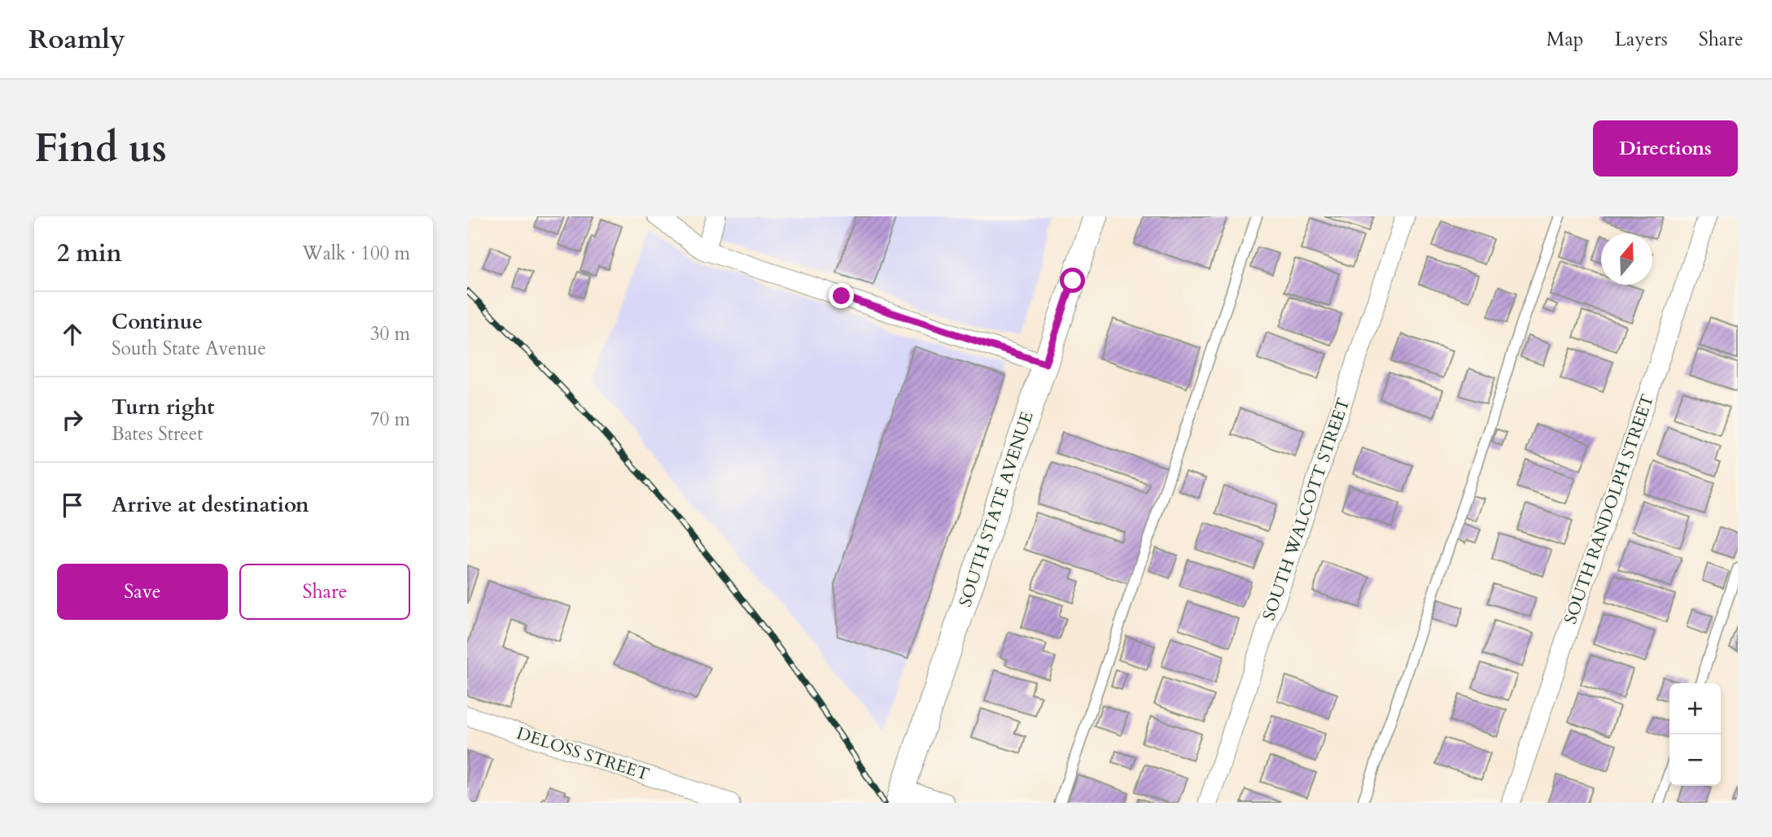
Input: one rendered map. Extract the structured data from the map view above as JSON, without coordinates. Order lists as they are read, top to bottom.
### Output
{
  "streets": {
    "street": [
      "SOUTH STATE AVENUE",
      "SOUTH WALCOTT STREET",
      "SOUTH RANDOLPH STREET",
      "DELOSS STREET"
    ]
  },
  "north": "top",
  "page": {
    "header": "Roamly",
    "nav": ["Map", "Layers", "Share"],
    "buttons": [
      "Directions",
      ["Save", "Share"]
    ],
    "title": "Find us",
    "heading": ["2 min", "Walk · 100 m"],
    "list": [
      ["Continue", "South State Avenue", "30 m"],
      ["Turn right", "Bates Street", "70 m"],
      "Arrive at destination"
    ],
    "map_buttons": ["+", "−"]
  }
}
